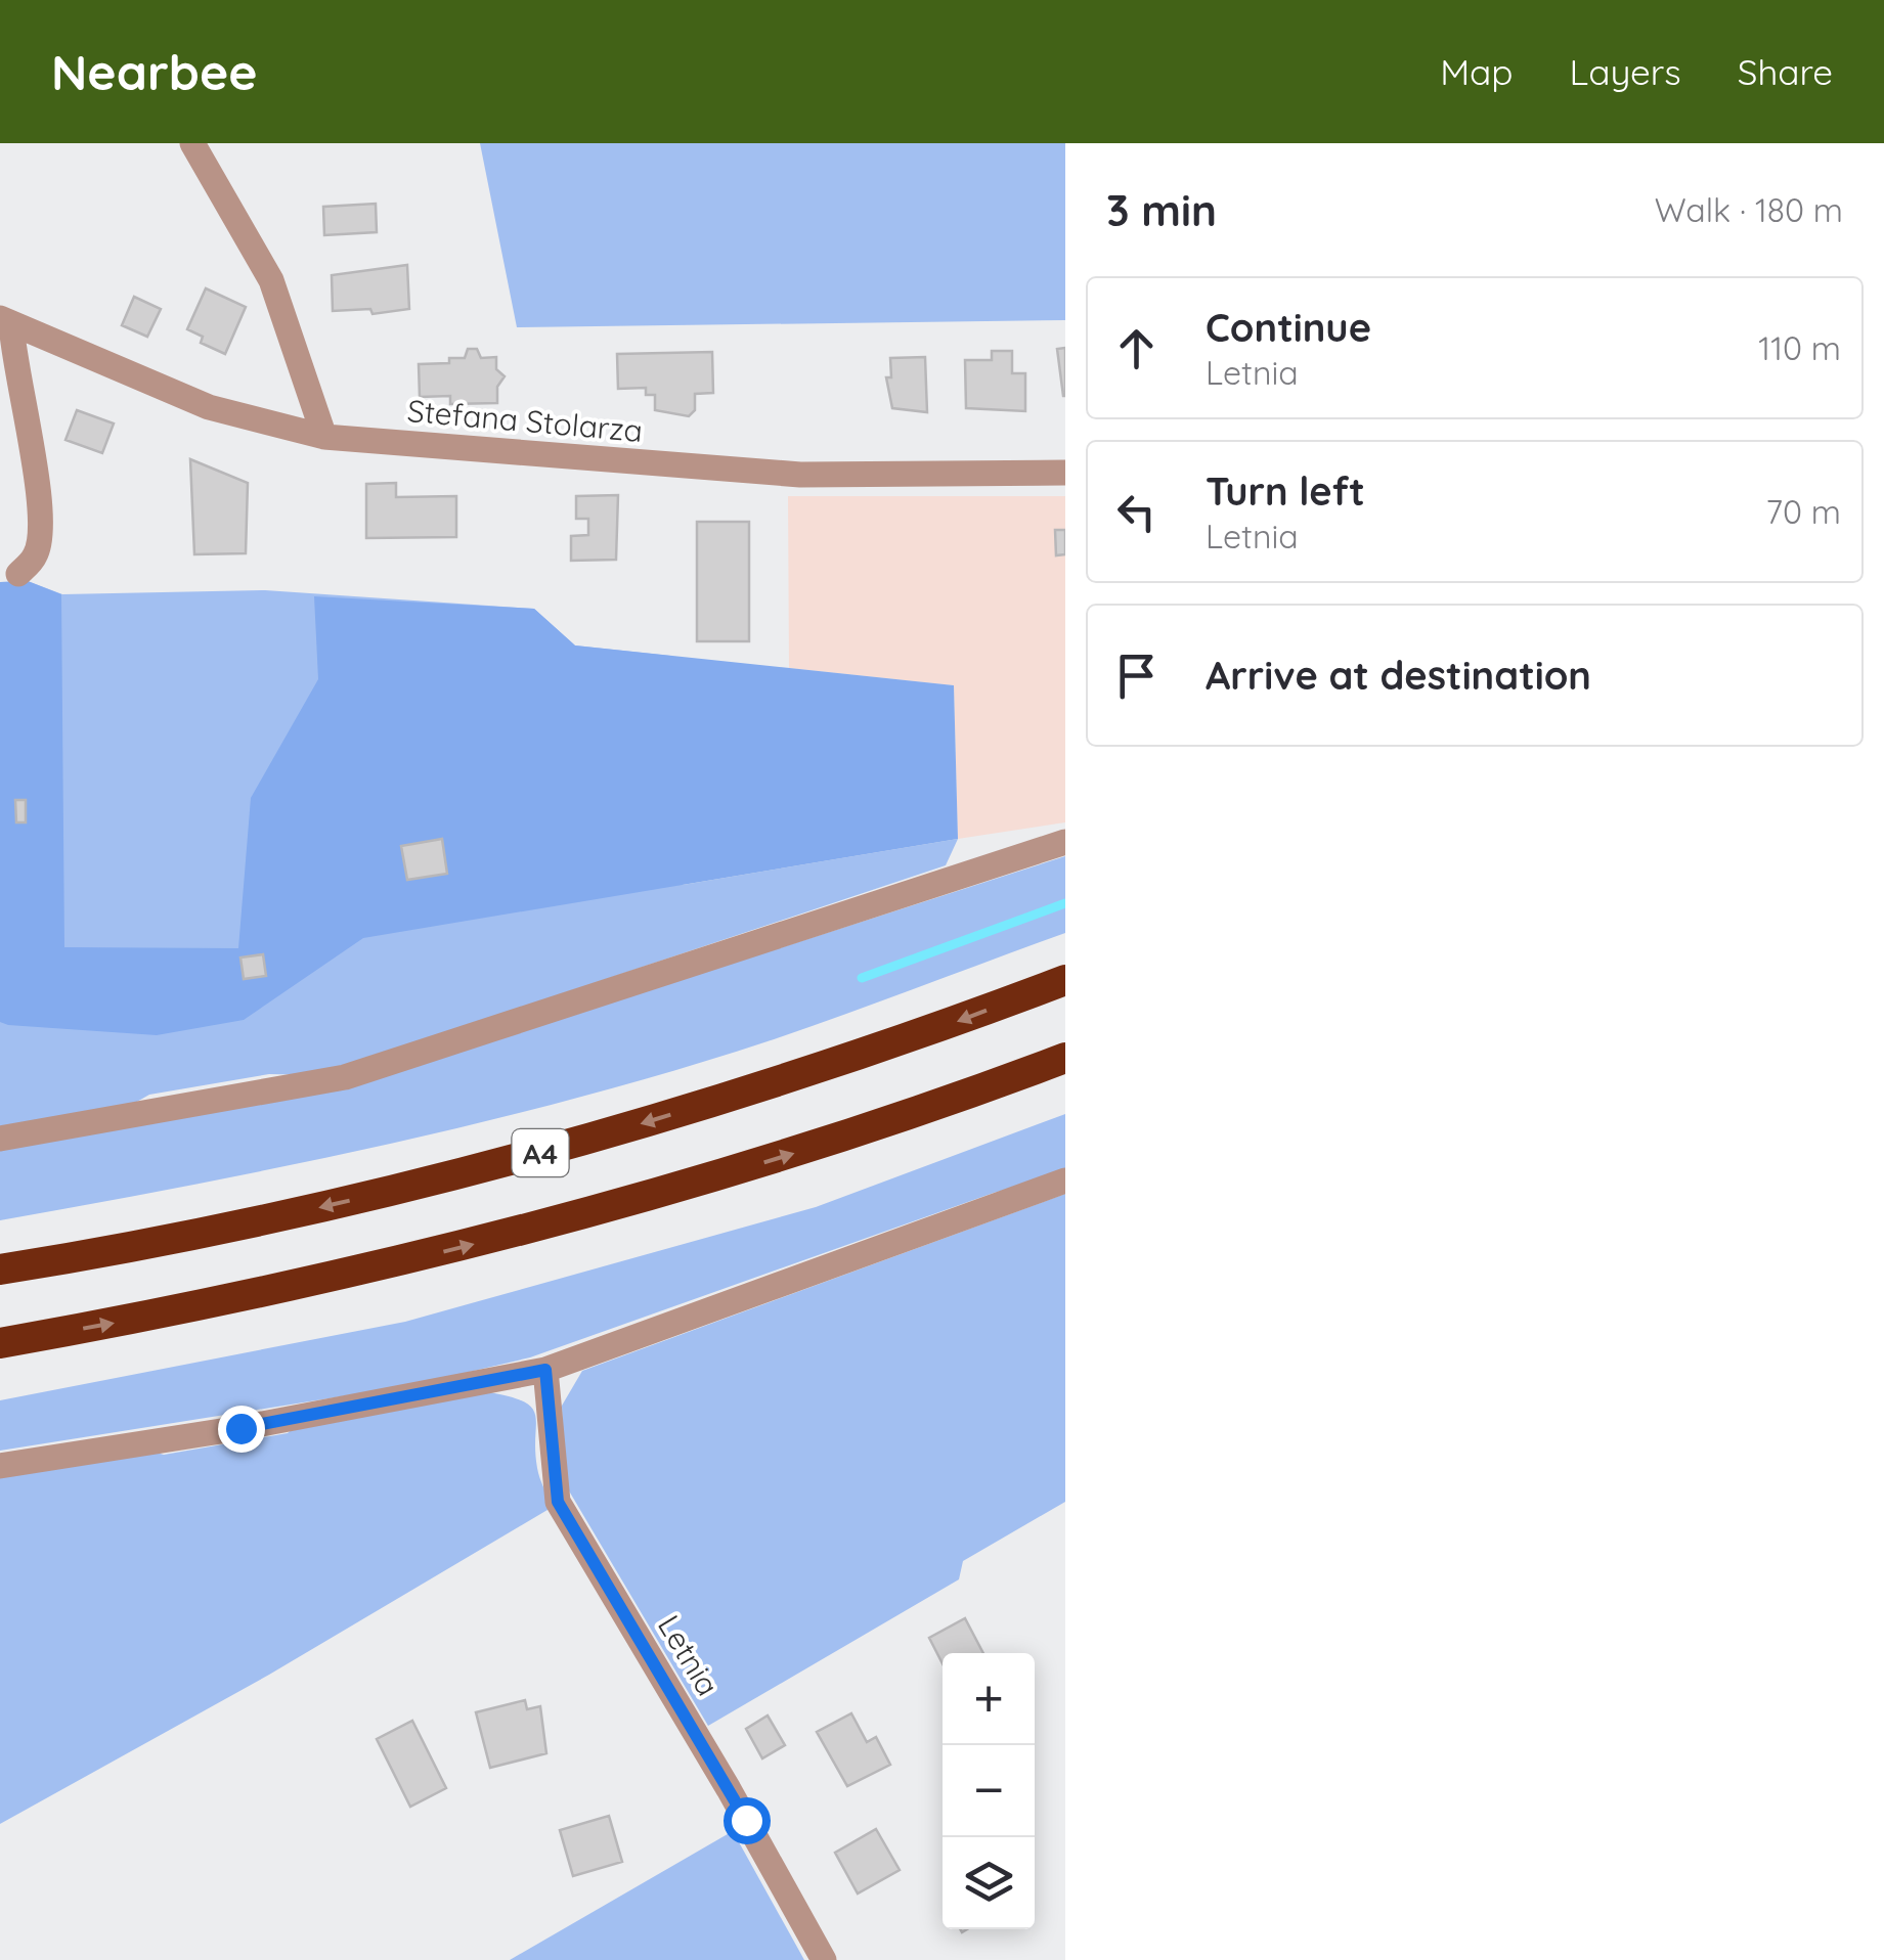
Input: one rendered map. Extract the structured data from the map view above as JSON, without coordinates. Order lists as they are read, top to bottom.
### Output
{
  "streets": {
    "highway": ["A4"],
    "street": ["Stefana Stolarza", "Letnia"]
  },
  "page": {
    "header": "Nearbee",
    "nav": ["Map", "Layers", "Share"],
    "heading": ["3 min", "Walk · 180 m"],
    "list": [
      ["Continue", "Letnia", "110 m"],
      ["Turn left", "Letnia", "70 m"],
      "Arrive at destination"
    ],
    "map_buttons": ["+", "−"]
  }
}
